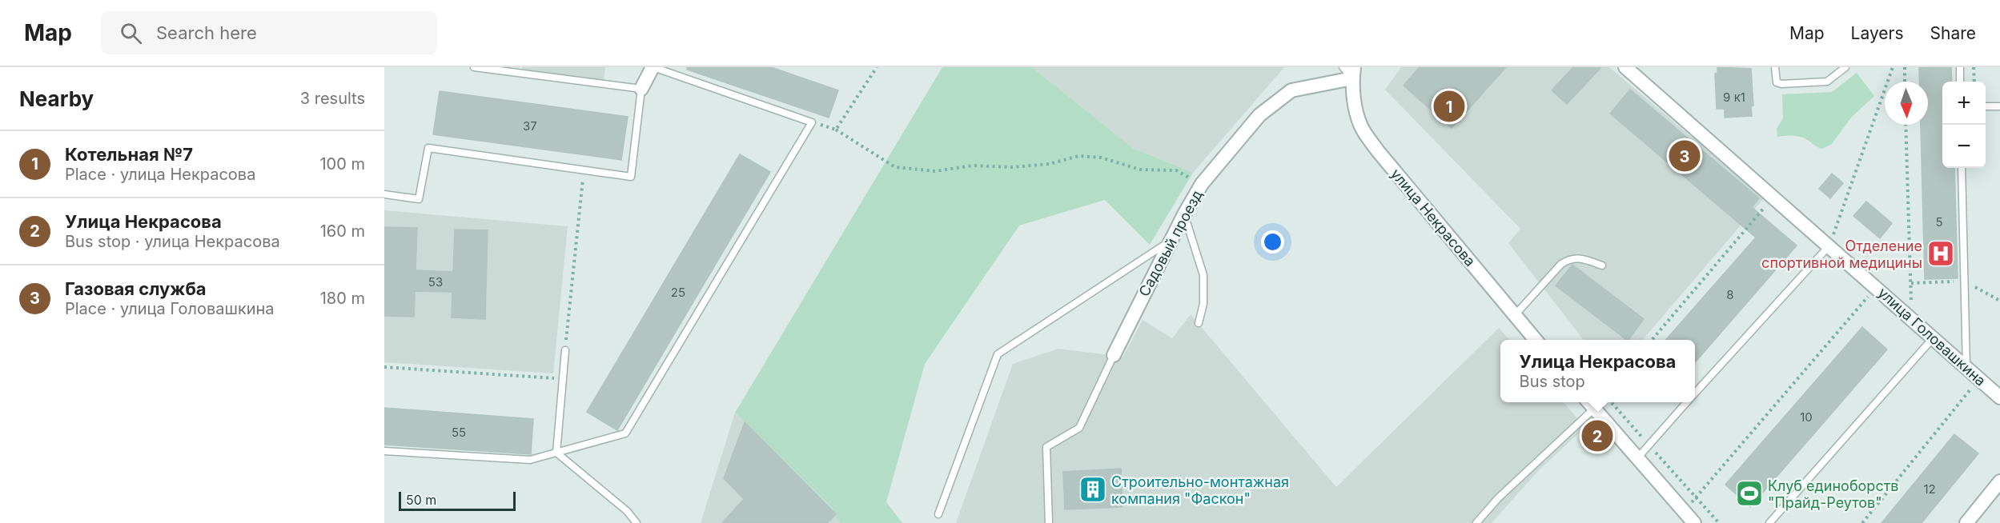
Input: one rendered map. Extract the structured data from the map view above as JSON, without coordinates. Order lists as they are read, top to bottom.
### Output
{
  "streets": {
    "street": ["улица Некрасова", "Садовый проезд", "улица Головашкина"]
  },
  "crossings": [
    ["улица Некрасова", "Садовый проезд"]
  ],
  "places": {
    "hospital": ["Отделение спортивной медицины"],
    "building": ["Строительно-монтажная компания \"Фаскон\""],
    "sports": ["Клуб единоборств \"Прайд-Реутов\""]
  },
  "house_numbers": [
    "9 к1",
    "37",
    "5",
    "53",
    "25",
    "8",
    "10",
    "55",
    "12"
  ],
  "scale_bar": "50 m",
  "north": "bottom",
  "page": {
    "header": "Map",
    "search": "Search here",
    "nav": ["Map", "Layers", "Share"],
    "heading": ["Nearby", "3 results"],
    "map_buttons": ["+", "−"],
    "pins": ["1", "3", "2"],
    "list": [
      {
        "mark": "1",
        "name": "Котельная №7",
        "note": "Place · улица Некрасова",
        "value": "100 m"
      },
      {
        "mark": "2",
        "name": "Улица Некрасова",
        "note": "Bus stop · улица Некрасова",
        "value": "160 m"
      },
      {
        "mark": "3",
        "name": "Газовая служба",
        "note": "Place · улица Головашкина",
        "value": "180 m"
      }
    ],
    "popup": ["Улица Некрасова", "Bus stop"],
    "scale": "50 m"
  }
}
